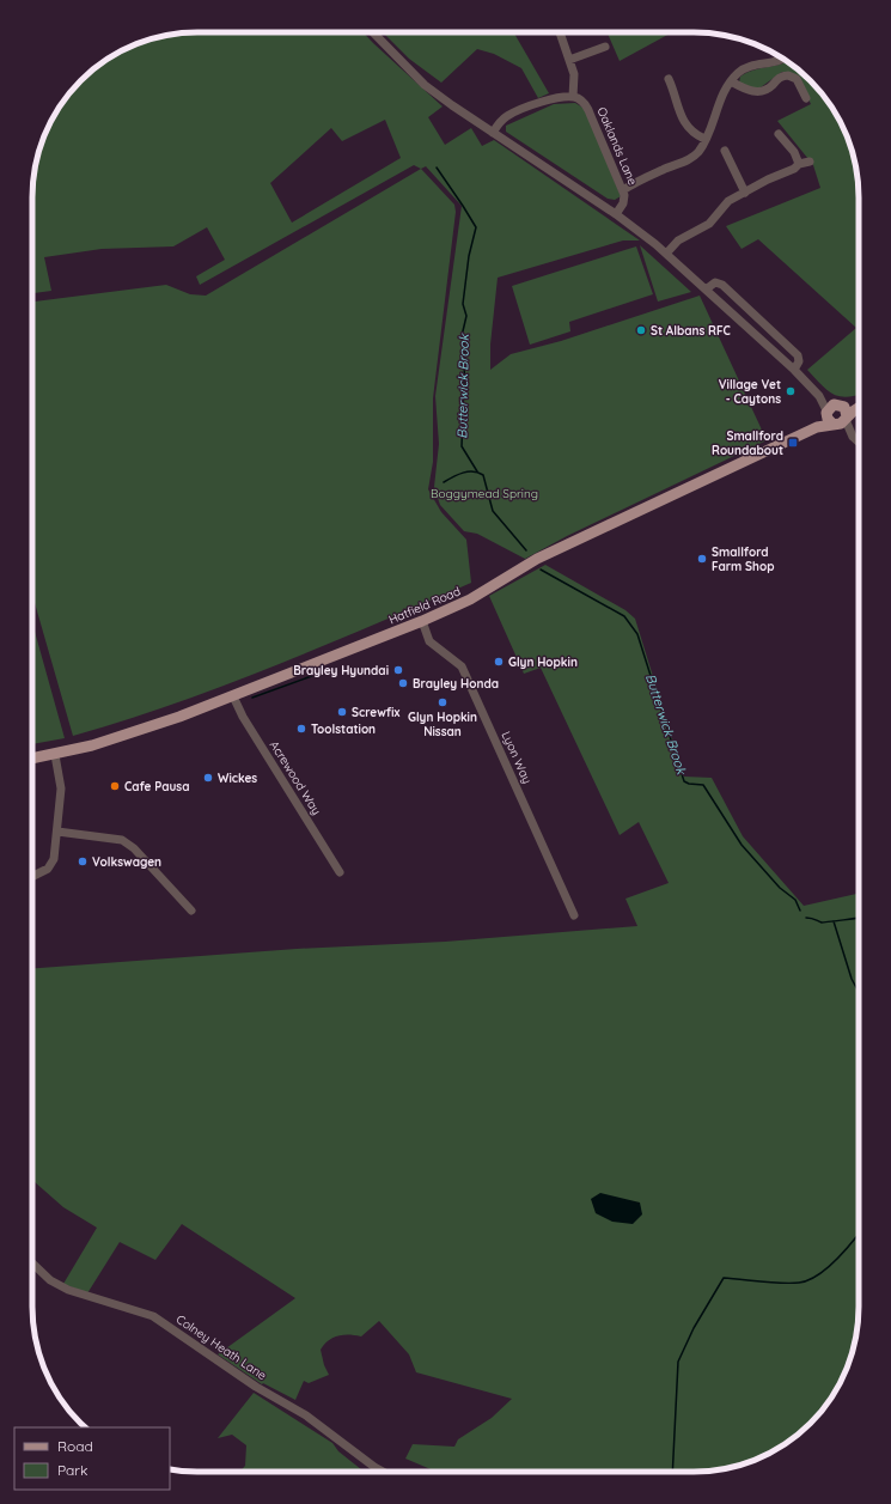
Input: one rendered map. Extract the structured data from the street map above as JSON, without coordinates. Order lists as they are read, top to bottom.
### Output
{
  "streets": {
    "main road": ["Hatfield Road"],
    "street": [
      "Oaklands Lane",
      "Lyon Way",
      "Acrewood Way",
      "Colney Heath Lane"
    ]
  },
  "crossings": [
    ["Hatfield Road", "Lyon Way"],
    ["Hatfield Road", "Acrewood Way"]
  ],
  "water": ["Butterwick Brook"],
  "parks": ["Boggymead Spring"],
  "places": {
    "other": [
      "St Albans RFC",
      "Village Vet - Caytons",
      "Smallford Farm Shop",
      "Glyn Hopkin",
      "Brayley Hyundai",
      "Brayley Honda",
      "Glyn Hopkin Nissan",
      "Screwfix",
      "Toolstation",
      "Wickes",
      "Cafe Pausa",
      "Volkswagen"
    ],
    "transit": ["Smallford Roundabout"]
  },
  "legend": ["Road", "Park"]
}
